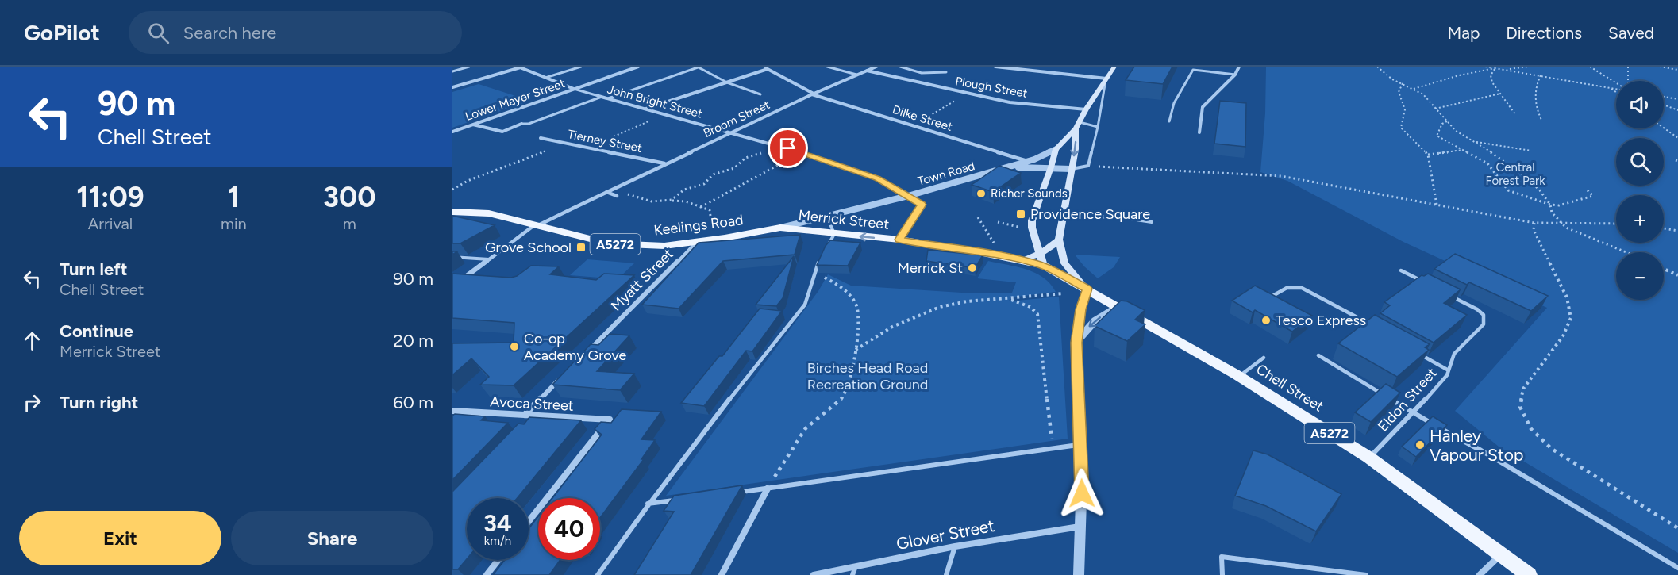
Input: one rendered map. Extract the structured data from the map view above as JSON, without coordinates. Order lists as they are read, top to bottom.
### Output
{
  "streets": {
    "main road": [
      "Town Road",
      "Merrick Street",
      "Keelings Road",
      "A5272",
      "Chell Street"
    ],
    "street": [
      "Plough Street",
      "Lower Mayer Street",
      "John Bright Street",
      "Dilke Street",
      "Broom Street",
      "Tierney Street",
      "Myatt Street",
      "Avoca Street",
      "Glover Street"
    ],
    "lane": ["Eldon Street"]
  },
  "crossings": [
    ["Plough Street", "Broom Street"],
    ["Plough Street", "Town Road"],
    ["Lower Mayer Street", "John Bright Street"],
    ["John Bright Street", "Broom Street"],
    ["John Bright Street", "Town Road"],
    ["Dilke Street", "Broom Street"],
    ["Dilke Street", "Town Road"],
    ["Broom Street", "Tierney Street"],
    ["Broom Street", "Keelings Road"],
    ["Town Road", "Merrick Street"],
    ["Town Road", "Keelings Road"],
    ["Merrick Street", "Keelings Road"],
    ["Merrick Street", "Chell Street"],
    ["Keelings Road", "Myatt Street"],
    ["Chell Street", "Eldon Street"]
  ],
  "parks": ["Central Forest Park", "Birches Head Road Recreation Ground"],
  "places": {
    "other": [
      "Richer Sounds",
      "Merrick St",
      "Tesco Express",
      "Co-op Academy Grove",
      "Hanley Vapour Stop"
    ],
    "transit": ["Providence Square", "Grove School"]
  },
  "page": {
    "header": "GoPilot",
    "search": "Search here",
    "nav": ["Map", "Directions", "Saved"],
    "turn": ["90 m", "Chell Street"],
    "map_buttons": ["+", "−"],
    "eta": [
      "11:09",
      "Arrival",
      "1",
      "min",
      "300",
      "m"
    ],
    "list": [
      {
        "name": "Turn left",
        "note": "Chell Street",
        "value": "90 m"
      },
      {
        "name": "Continue",
        "note": "Merrick Street",
        "value": "20 m"
      },
      {
        "name": "Turn right",
        "value": "60 m"
      }
    ],
    "speed": "34 km/h",
    "limit": "40",
    "buttons": ["Exit", "Share"]
  }
}
